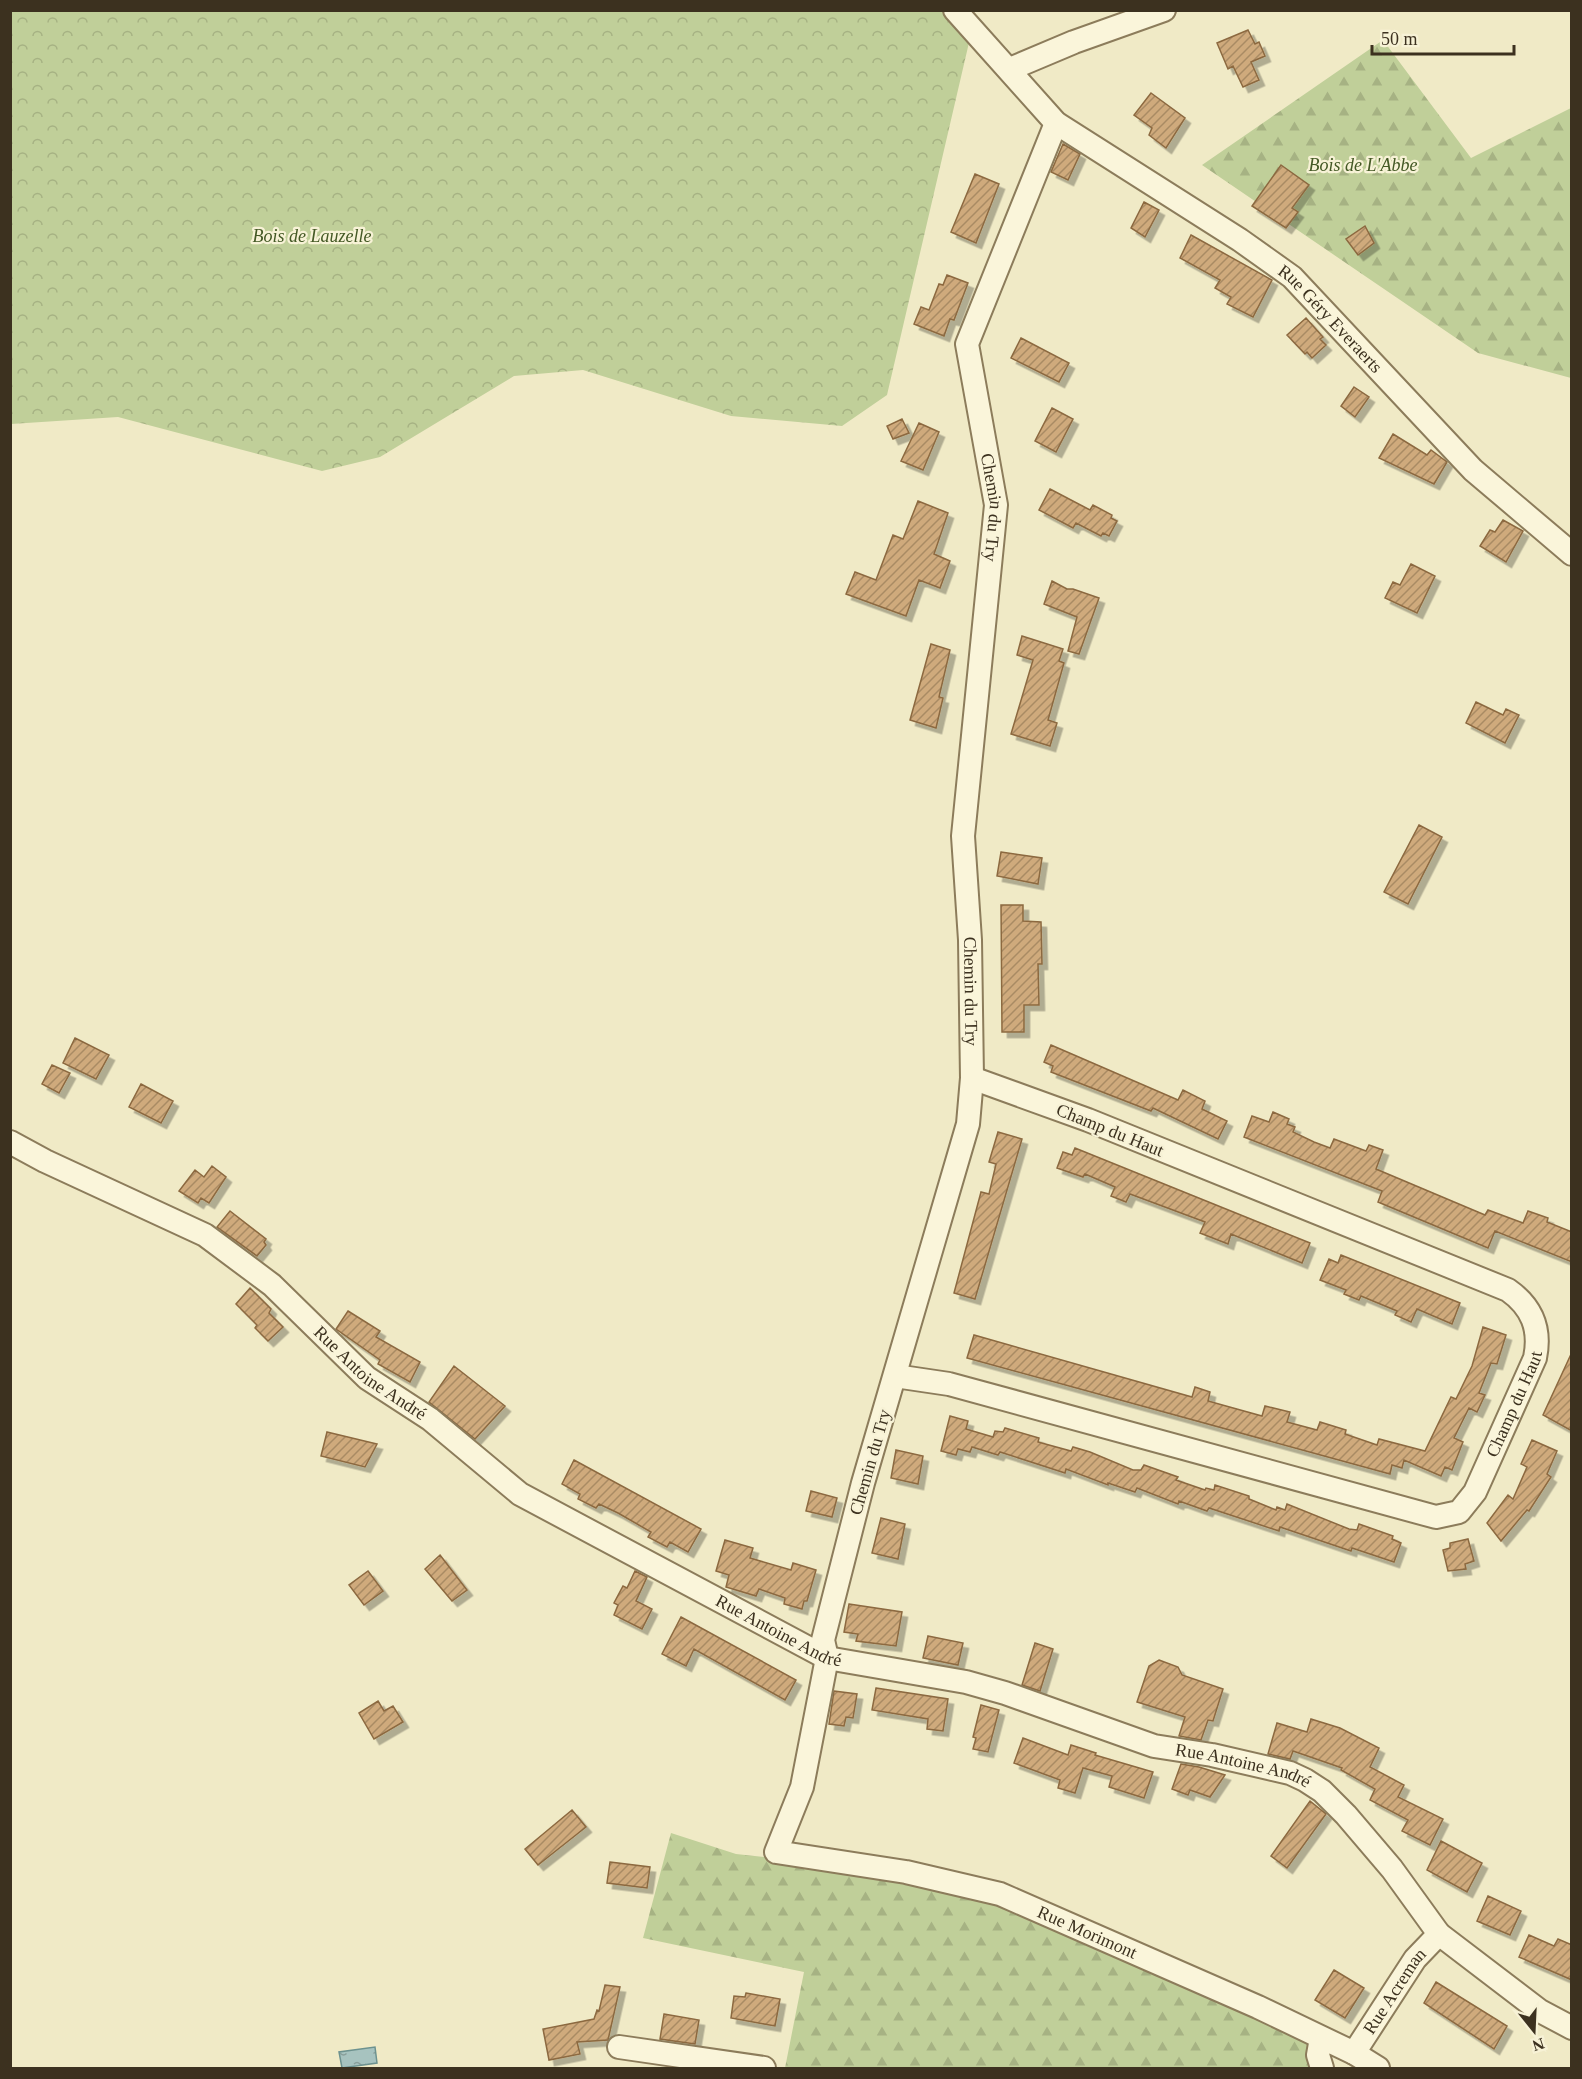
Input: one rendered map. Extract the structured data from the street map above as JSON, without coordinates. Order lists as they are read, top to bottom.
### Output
{
  "streets": {
    "street": [
      "Rue Géry Everaerts",
      "Chemin du Try",
      "Champ du Haut",
      "Rue Antoine André",
      "Rue Morimont",
      "Rue Acreman"
    ]
  },
  "crossings": [
    ["Rue Géry Everaerts", "Chemin du Try"],
    ["Chemin du Try", "Champ du Haut"],
    ["Chemin du Try", "Rue Antoine André"],
    ["Chemin du Try", "Rue Morimont"],
    ["Rue Antoine André", "Rue Acreman"],
    ["Rue Morimont", "Rue Acreman"]
  ],
  "parks": ["Bois de L'Abbe", "Bois de Lauzelle"],
  "scale_bar": "50 m",
  "north": "bottom"
}
